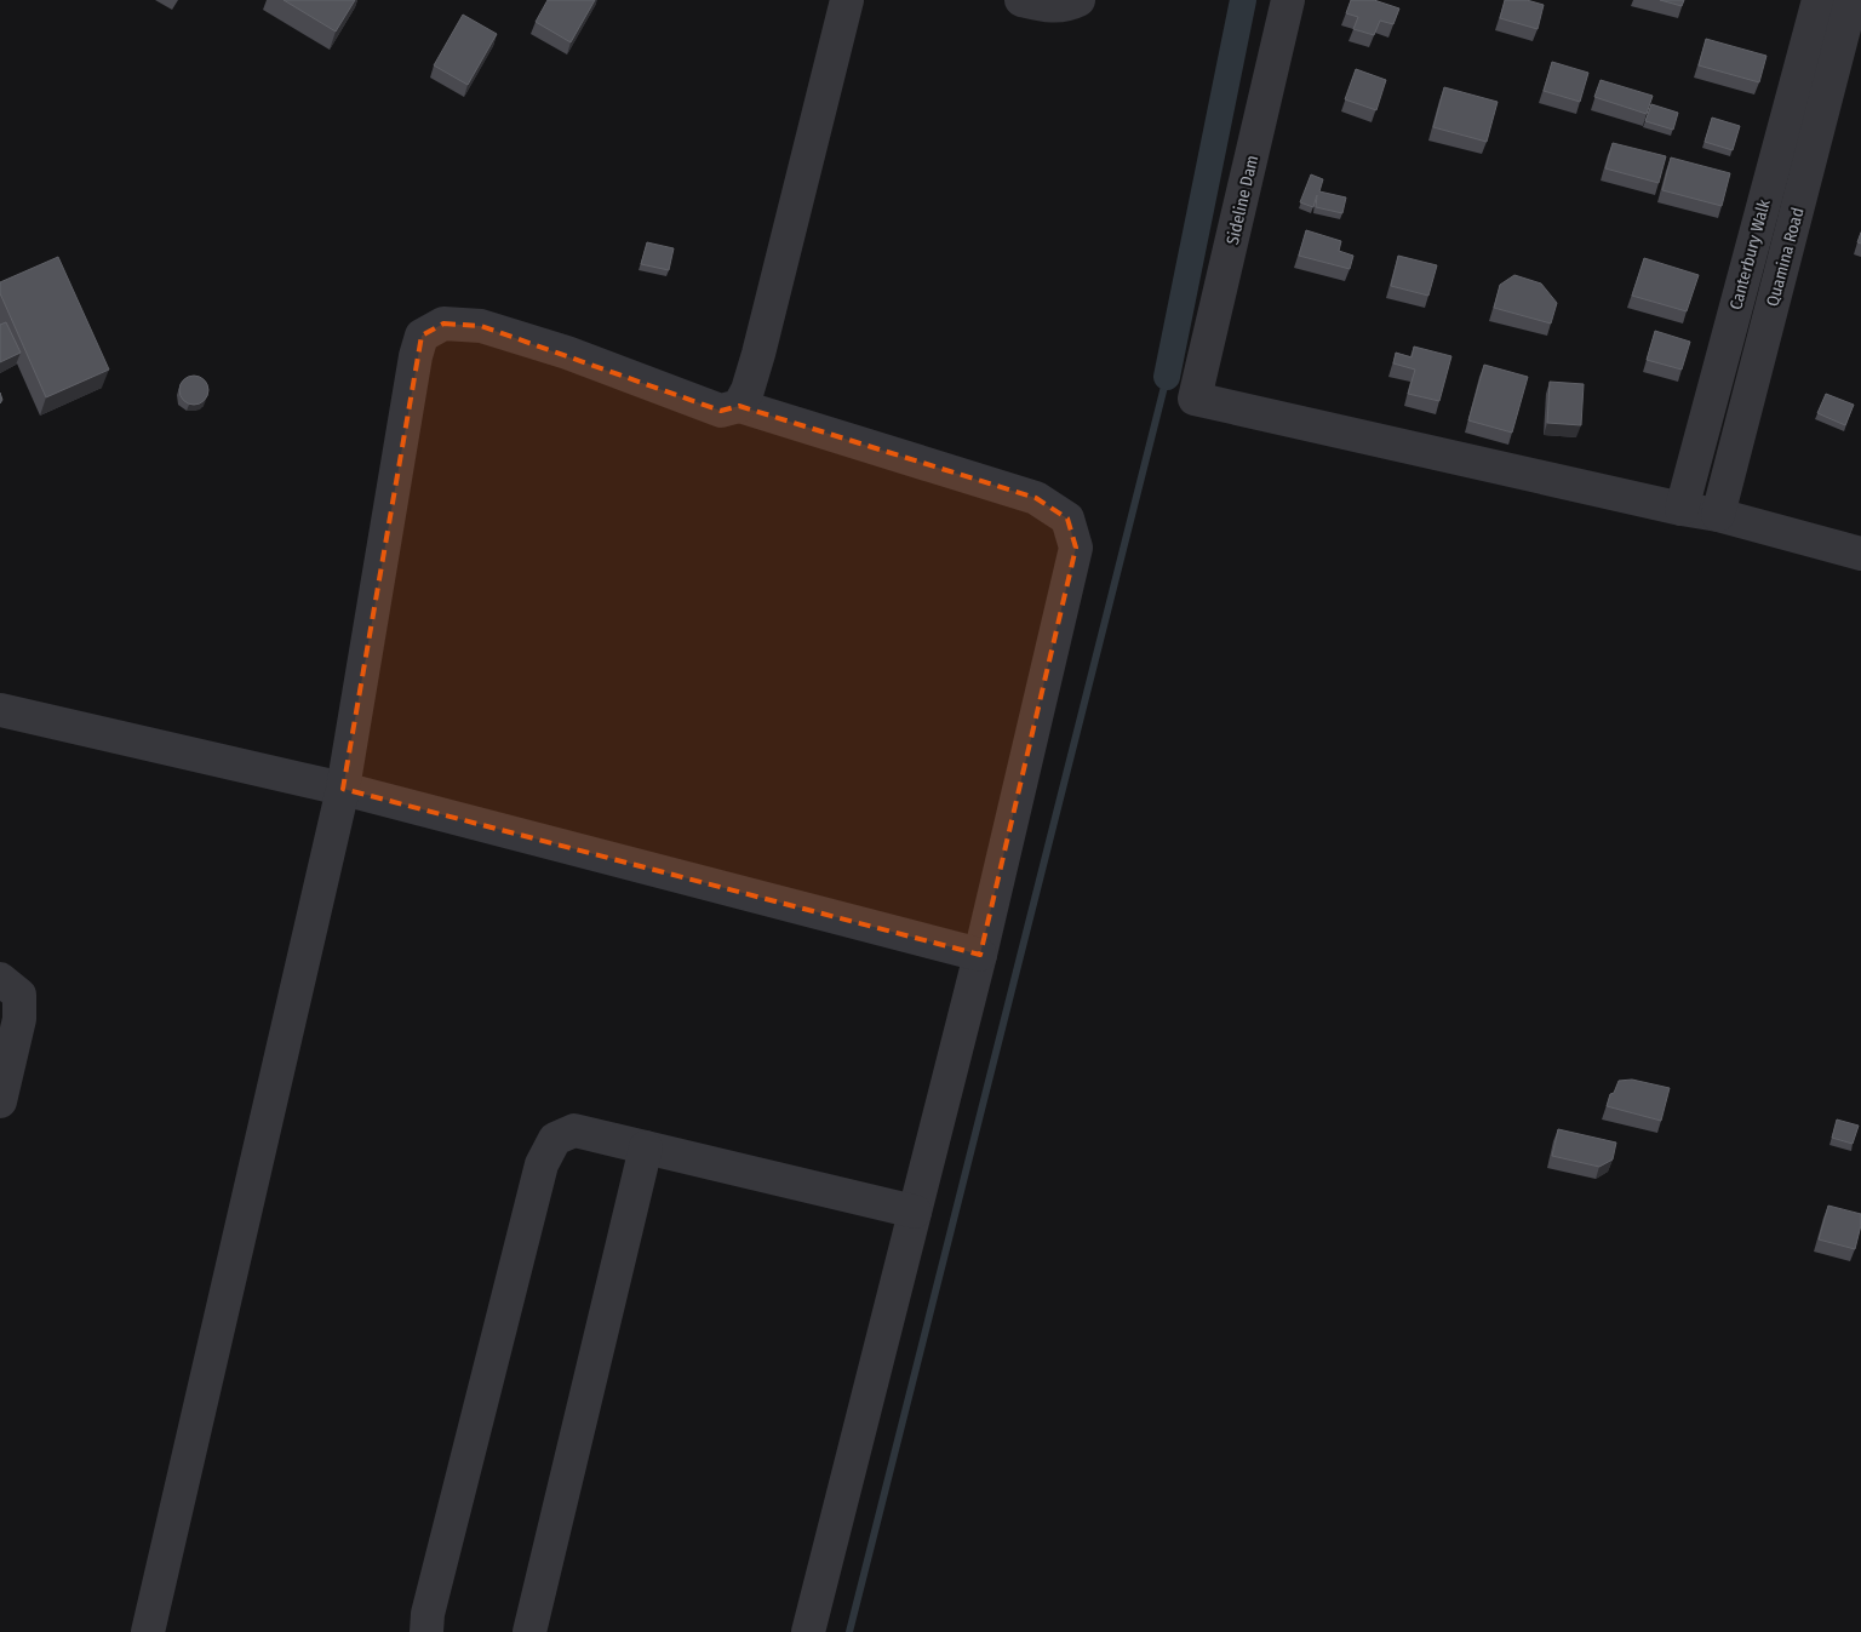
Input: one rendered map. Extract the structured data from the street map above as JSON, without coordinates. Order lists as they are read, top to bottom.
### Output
{
  "streets": {
    "street": ["Sideline Dam", "Canterbury Walk", "Quamina Road"]
  },
  "crossings": [
    ["Sideline Dam", "Canterbury Walk"]
  ]
}
